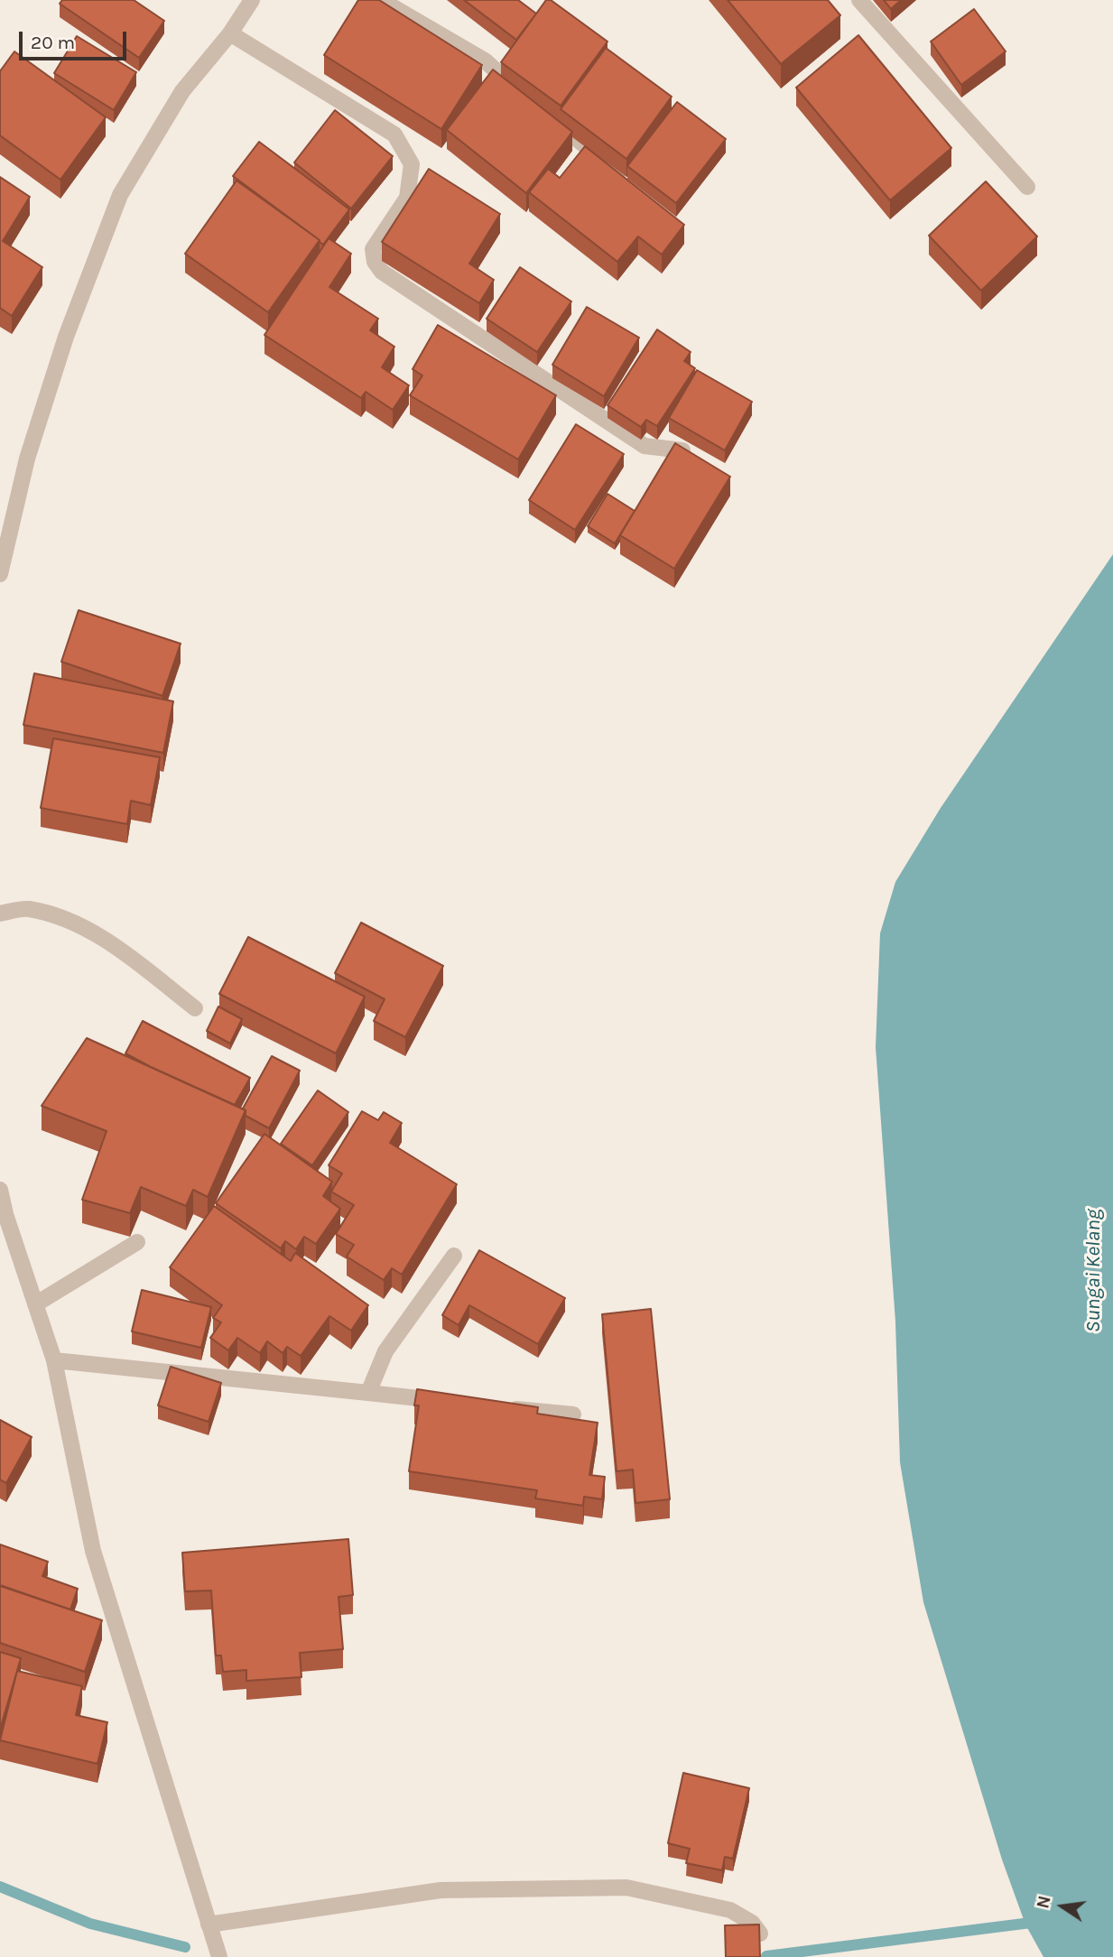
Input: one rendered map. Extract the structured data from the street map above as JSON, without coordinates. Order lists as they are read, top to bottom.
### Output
{
  "water": ["Sungai Kelang"],
  "scale_bar": "20 m",
  "north": "left"
}
